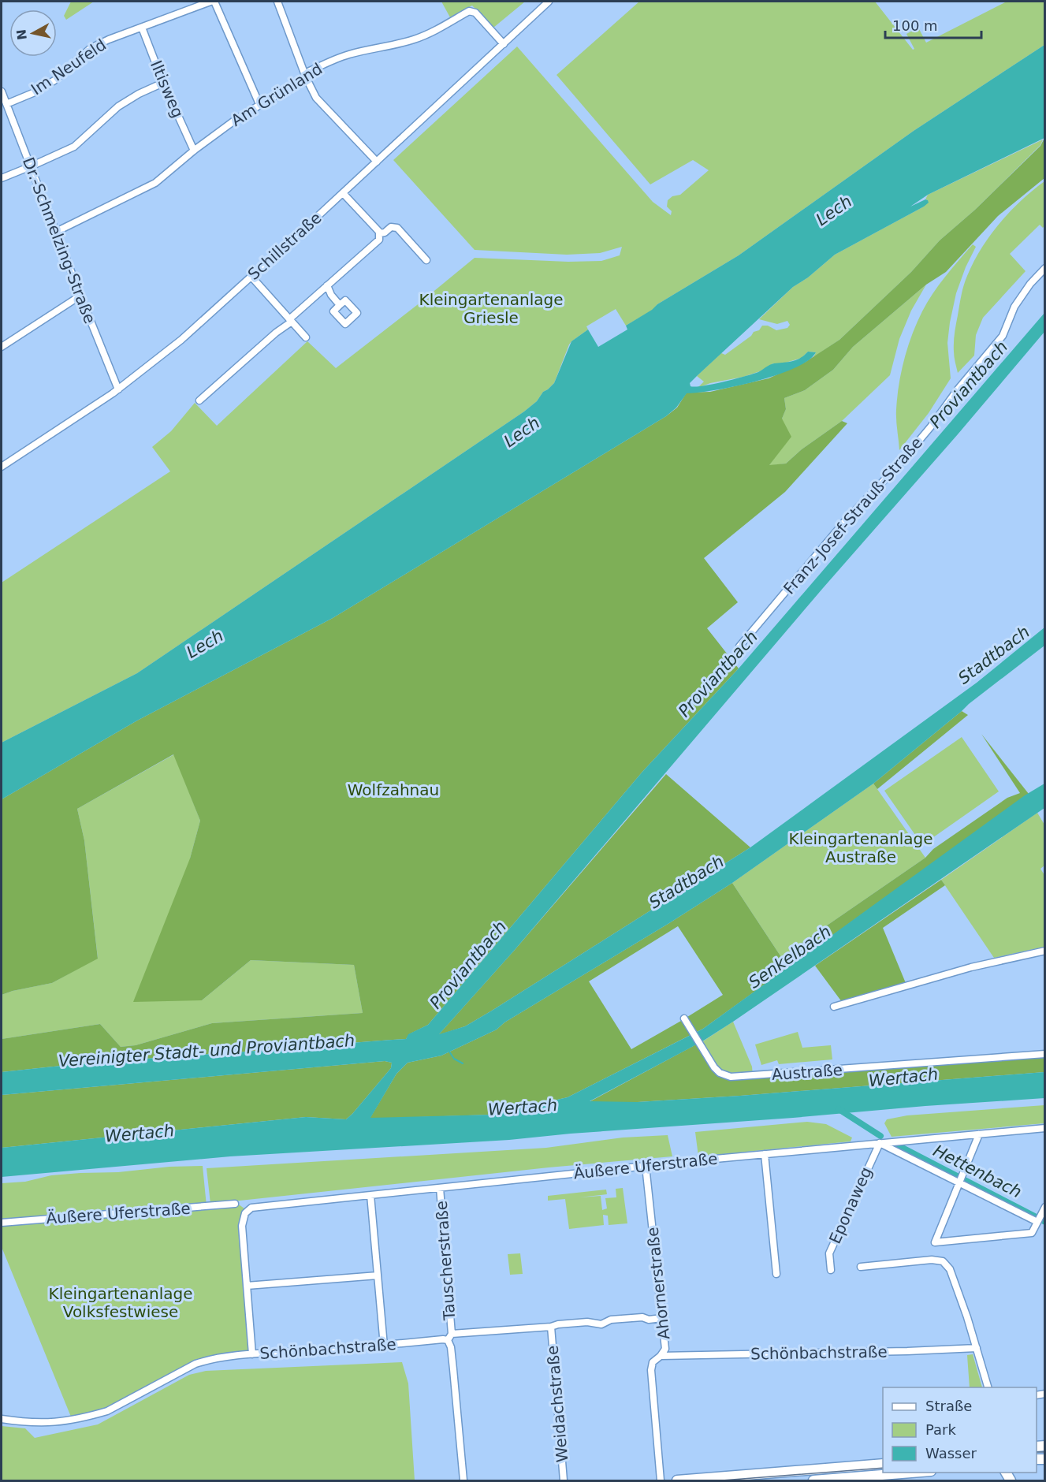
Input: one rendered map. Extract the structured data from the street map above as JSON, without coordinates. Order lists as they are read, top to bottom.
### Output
{
  "streets": {
    "street": [
      "Im Neufeld",
      "Iltisweg",
      "Am Grünland",
      "Dr.-Schmelzing-Straße",
      "Schillstraße",
      "Franz-Josef-Strauß-Straße",
      "Austraße",
      "Äußere Uferstraße",
      "Eponaweg",
      "Tauscherstraße",
      "Ahornerstraße",
      "Schönbachstraße",
      "Weidachstraße"
    ]
  },
  "crossings": [
    ["Im Neufeld", "Iltisweg"],
    ["Im Neufeld", "Dr.-Schmelzing-Straße"],
    ["Iltisweg", "Am Grünland"],
    ["Am Grünland", "Dr.-Schmelzing-Straße"],
    ["Am Grünland", "Schillstraße"],
    ["Dr.-Schmelzing-Straße", "Schillstraße"],
    ["Äußere Uferstraße", "Eponaweg"],
    ["Äußere Uferstraße", "Tauscherstraße"],
    ["Äußere Uferstraße", "Ahornerstraße"],
    ["Tauscherstraße", "Schönbachstraße"],
    ["Ahornerstraße", "Schönbachstraße"]
  ],
  "water": [
    "Lech",
    "Proviantbach",
    "Stadtbach",
    "Senkelbach",
    "Vereinigter Stadt- und Proviantbach",
    "Wertach",
    "Hettenbach"
  ],
  "parks": [
    "Kleingartenanlage Griesle",
    "Wolfzahnau",
    "Kleingartenanlage Austraße",
    "Kleingartenanlage Volksfestwiese"
  ],
  "legend": ["Straße", "Park", "Wasser"],
  "scale_bar": "100 m",
  "north": "left"
}
